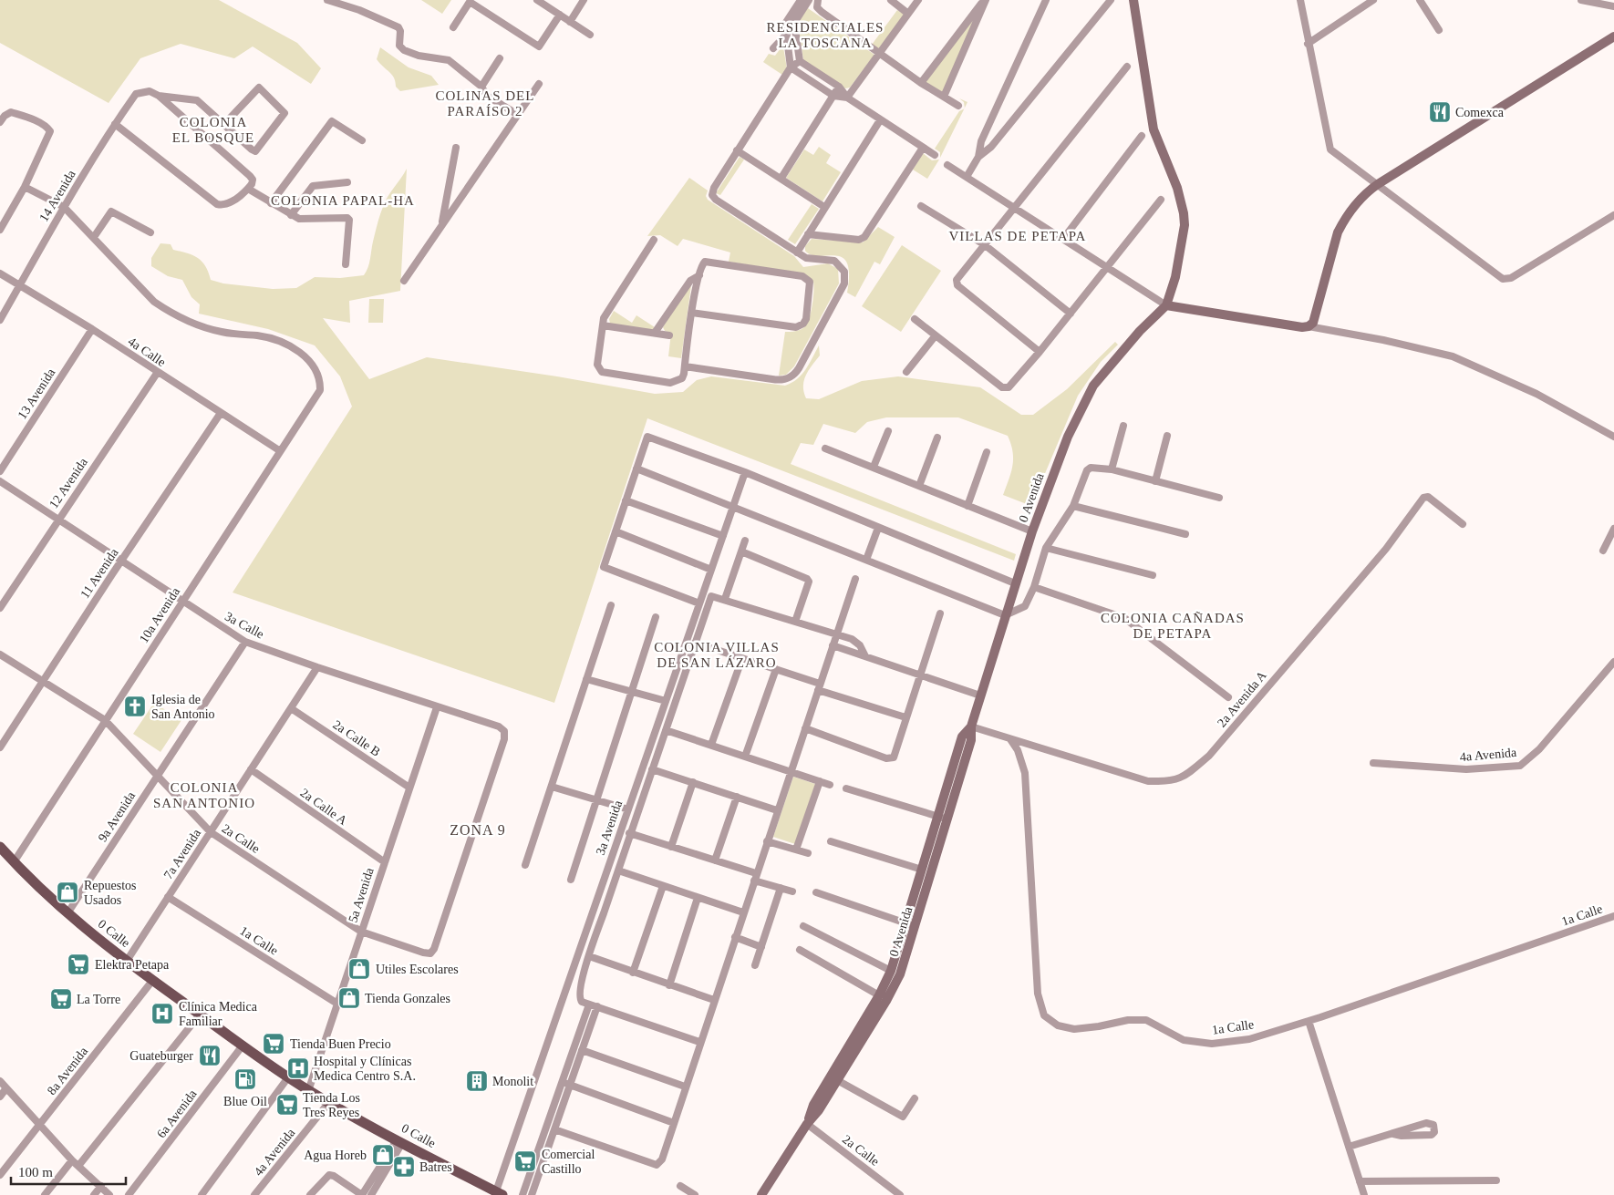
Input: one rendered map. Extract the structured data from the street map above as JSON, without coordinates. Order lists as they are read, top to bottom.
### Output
{
  "streets": {
    "main road": ["0 Avenida", "0 Calle"],
    "street": [
      "14 Avenida",
      "4a Calle",
      "13 Avenida",
      "12 Avenida",
      "11 Avenida",
      "10a Avenida",
      "3a Calle",
      "2a Avenida A",
      "2a Calle B",
      "4a Avenida",
      "2a Calle A",
      "9a Avenida",
      "3a Avenida",
      "2a Calle",
      "7a Avenida",
      "5a Avenida",
      "1a Calle",
      "8a Avenida",
      "6a Avenida"
    ]
  },
  "crossings": [
    ["14 Avenida", "4a Calle"],
    ["4a Calle", "13 Avenida"],
    ["4a Calle", "12 Avenida"],
    ["4a Calle", "11 Avenida"],
    ["4a Calle", "10a Avenida"],
    ["12 Avenida", "3a Calle"],
    ["0 Avenida", "2a Avenida A"],
    ["0 Avenida", "2a Calle"],
    ["11 Avenida", "3a Calle"],
    ["11 Avenida", "2a Calle"],
    ["10a Avenida", "3a Calle"],
    ["10a Avenida", "2a Calle"],
    ["10a Avenida", "0 Calle"],
    ["3a Calle", "9a Avenida"],
    ["3a Calle", "2a Calle"],
    ["3a Calle", "7a Avenida"],
    ["3a Calle", "5a Avenida"],
    ["2a Avenida A", "1a Calle"],
    ["2a Calle B", "7a Avenida"],
    ["2a Calle B", "5a Avenida"],
    ["4a Avenida", "0 Calle"],
    ["2a Calle A", "7a Avenida"],
    ["2a Calle A", "5a Avenida"],
    ["9a Avenida", "2a Calle"],
    ["9a Avenida", "0 Calle"],
    ["3a Avenida", "0 Calle"],
    ["2a Calle", "7a Avenida"],
    ["2a Calle", "5a Avenida"],
    ["7a Avenida", "1a Calle"],
    ["7a Avenida", "0 Calle"],
    ["5a Avenida", "1a Calle"],
    ["5a Avenida", "0 Calle"],
    ["0 Calle", "8a Avenida"],
    ["0 Calle", "6a Avenida"]
  ],
  "districts": [
    "RESIDENCIALES LA TOSCANA",
    "COLINAS DEL PARAÍSO 2",
    "COLONIA EL BOSQUE",
    "COLONIA PAPAL-HA",
    "VILLAS DE PETAPA",
    "COLONIA CAÑADAS DE PETAPA",
    "COLONIA VILLAS DE SAN LÁZARO",
    "COLONIA SAN ANTONIO",
    "ZONA 9"
  ],
  "places": {
    "restaurant": ["Comexca", "Guateburger"],
    "church": ["Iglesia de San Antonio"],
    "shop": [
      "Repuestos Usados",
      "Utiles Escolares",
      "Tienda Gonzales",
      "Agua Horeb"
    ],
    "supermarket": [
      "Elektra Petapa",
      "La Torre",
      "Tienda Buen Precio",
      "Tienda Los Tres Reyes",
      "Comercial Castillo"
    ],
    "hospital": ["Clínica Medica Familiar", "Hospital y Clínicas Medica Centro S.A."],
    "fuel station": ["Blue Oil"],
    "building": ["Monolit"],
    "pharmacy": ["Batres"]
  },
  "scale_bar": "100 m"
}
